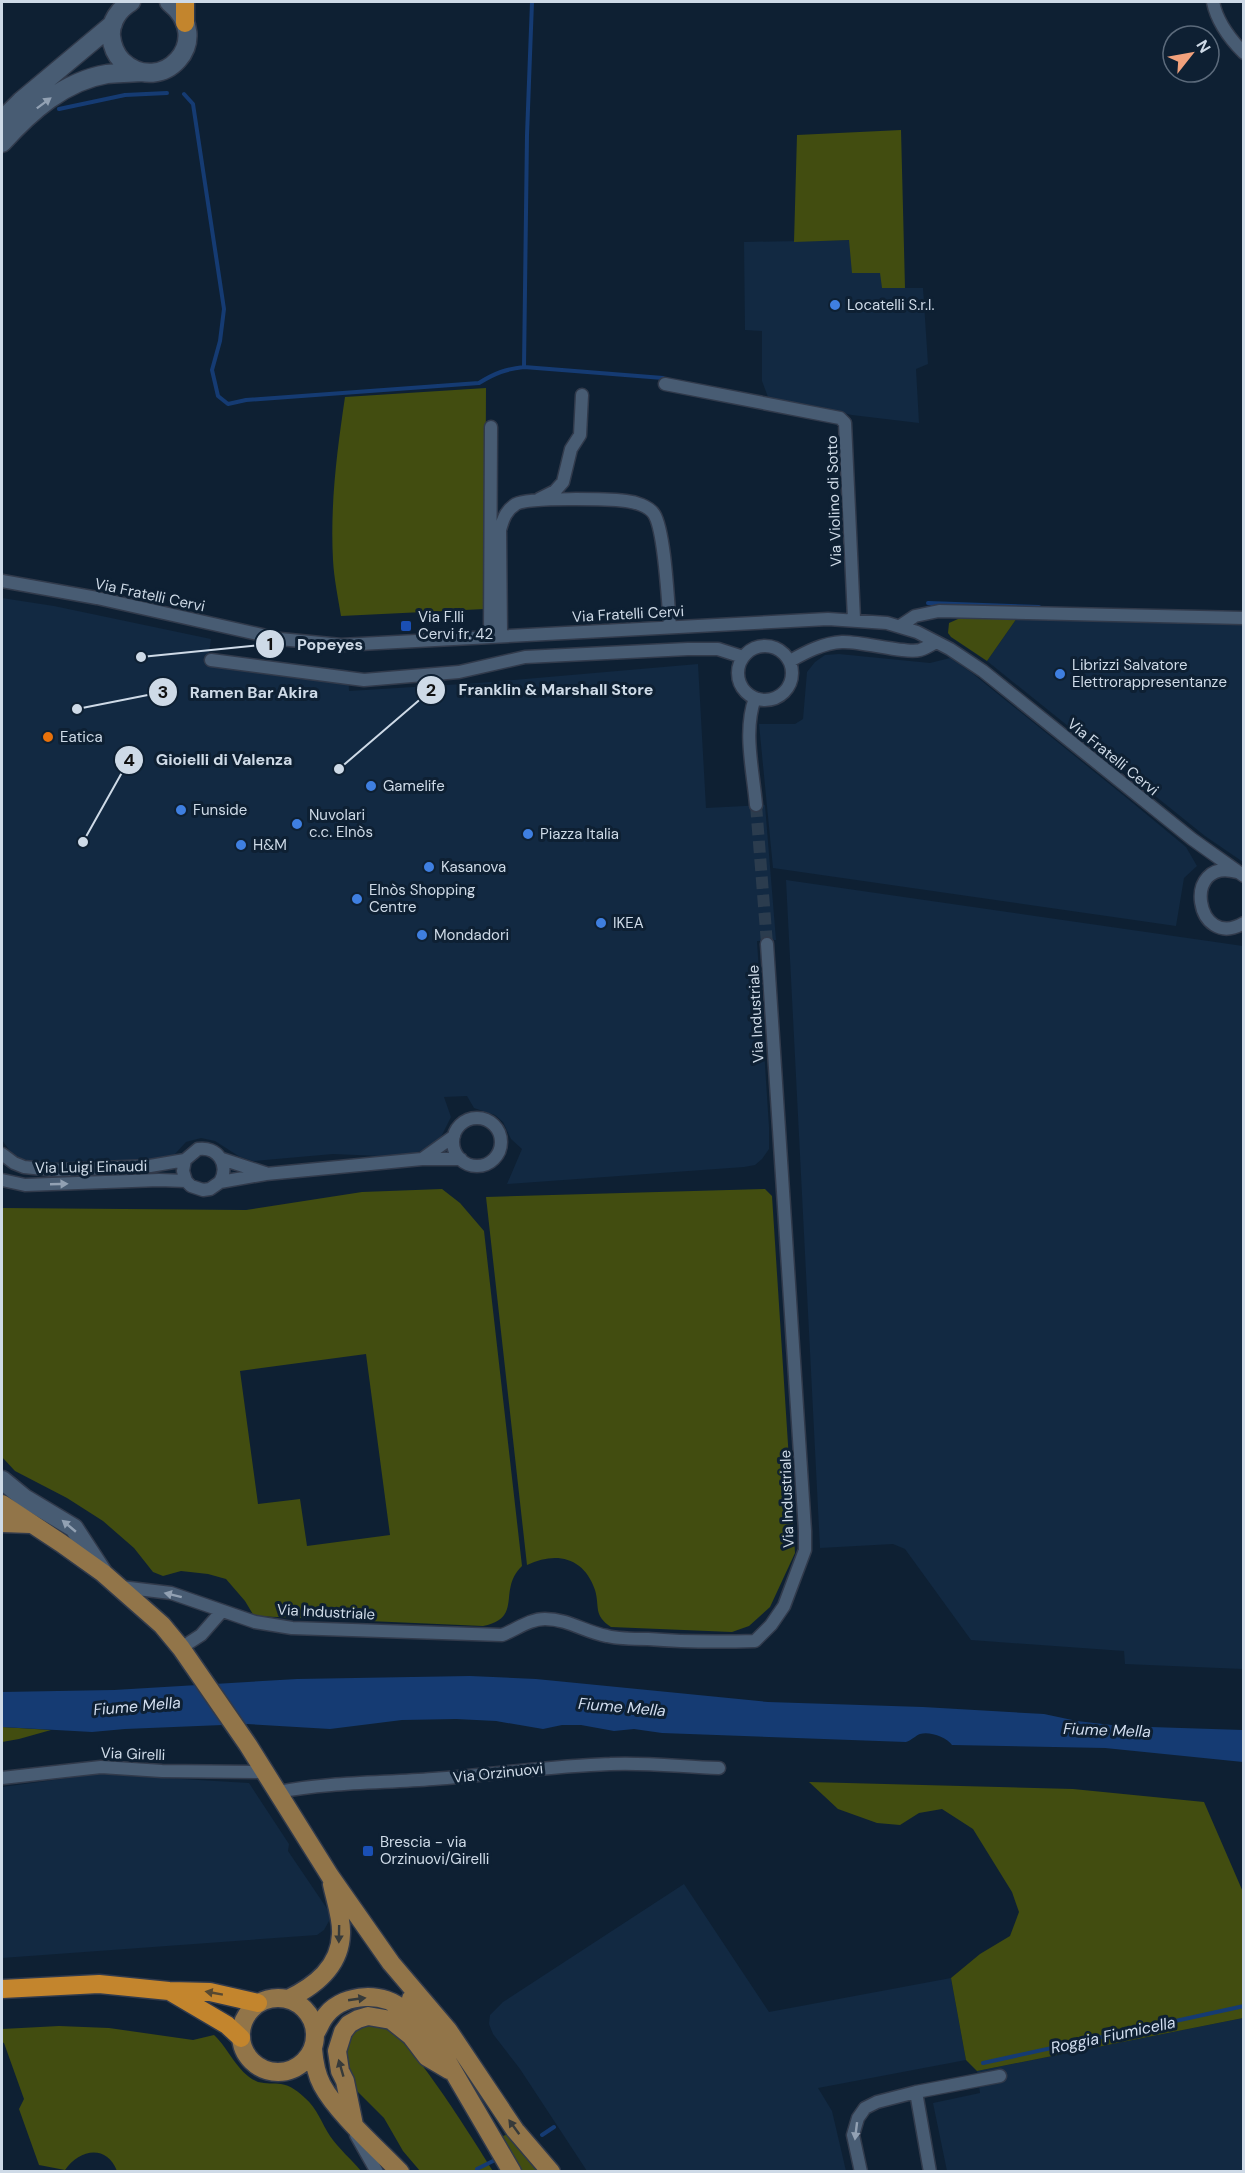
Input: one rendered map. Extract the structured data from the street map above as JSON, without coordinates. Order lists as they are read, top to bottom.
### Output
{
  "streets": {
    "street": [
      "Via Violino di Sotto",
      "Via Fratelli Cervi",
      "Via Industriale",
      "Via Luigi Einaudi",
      "Via Girelli",
      "Via Orzinuovi"
    ]
  },
  "crossings": [
    ["Via Violino di Sotto", "Via Fratelli Cervi"]
  ],
  "water": ["Fiume Mella", "Roggia Fiumicella"],
  "places": {
    "other": [
      "Locatelli S.r.l.",
      "Popeyes",
      "Librizzi Salvatore Elettrorappresentanze",
      "Ramen Bar Akira",
      "Eatica",
      "Franklin & Marshall Store",
      "Gamelife",
      "Funside",
      "Nuvolari c.c. Elnòs",
      "Piazza Italia",
      "Gioielli di Valenza",
      "H&M",
      "Kasanova",
      "Elnòs Shopping Centre",
      "IKEA",
      "Mondadori"
    ],
    "transit": ["Via F.lli Cervi fr. 42", "Brescia - via Orzinuovi/Girelli"]
  },
  "north": "top right"
}
